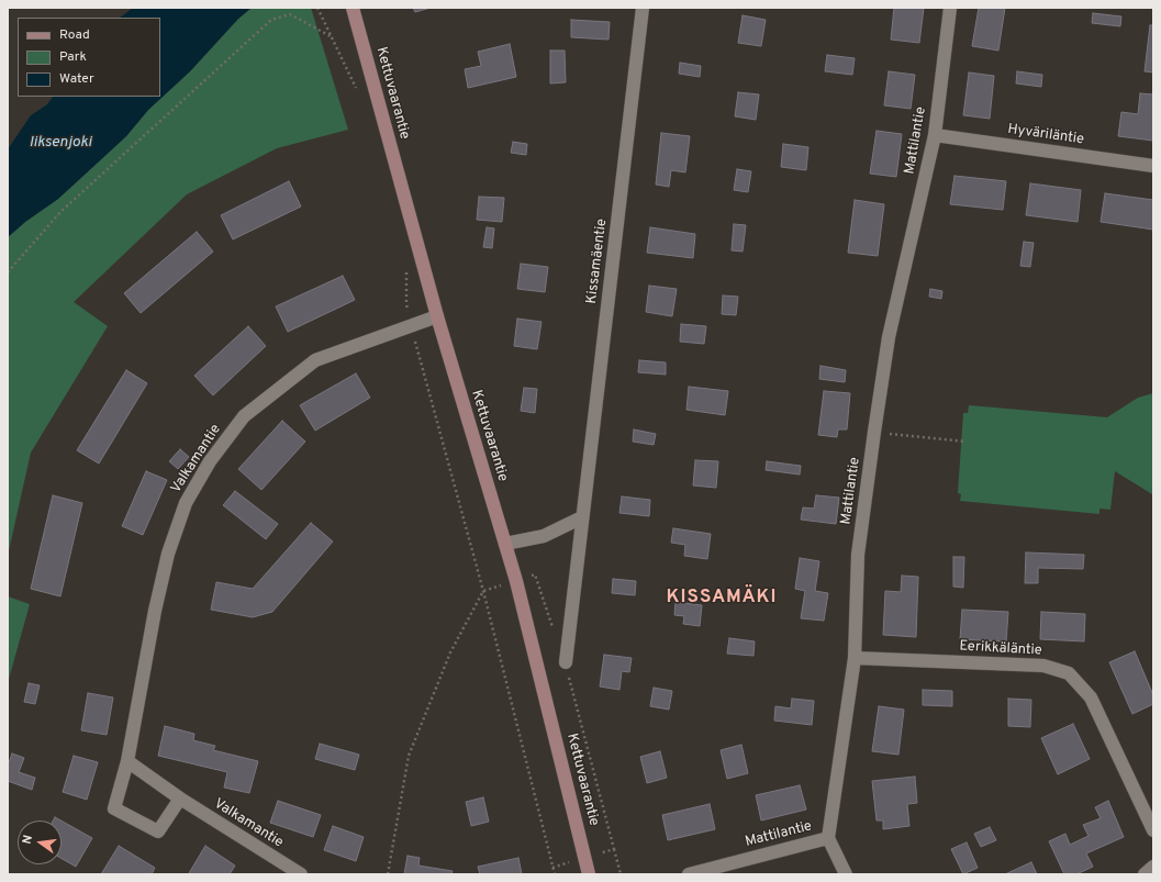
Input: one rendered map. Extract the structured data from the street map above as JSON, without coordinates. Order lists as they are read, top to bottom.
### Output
{
  "streets": {
    "street": [
      "Kettuvaarantie",
      "Hyväriläntie",
      "Mattilantie",
      "Kissamäentie",
      "Valkamantie",
      "Eerikkäläntie"
    ]
  },
  "crossings": [
    ["Kettuvaarantie", "Valkamantie"],
    ["Hyväriläntie", "Mattilantie"],
    ["Mattilantie", "Eerikkäläntie"]
  ],
  "districts": ["KISSAMÄKI"],
  "water": ["Iiksenjoki"],
  "legend": ["Road", "Park", "Water"],
  "north": "left"
}
